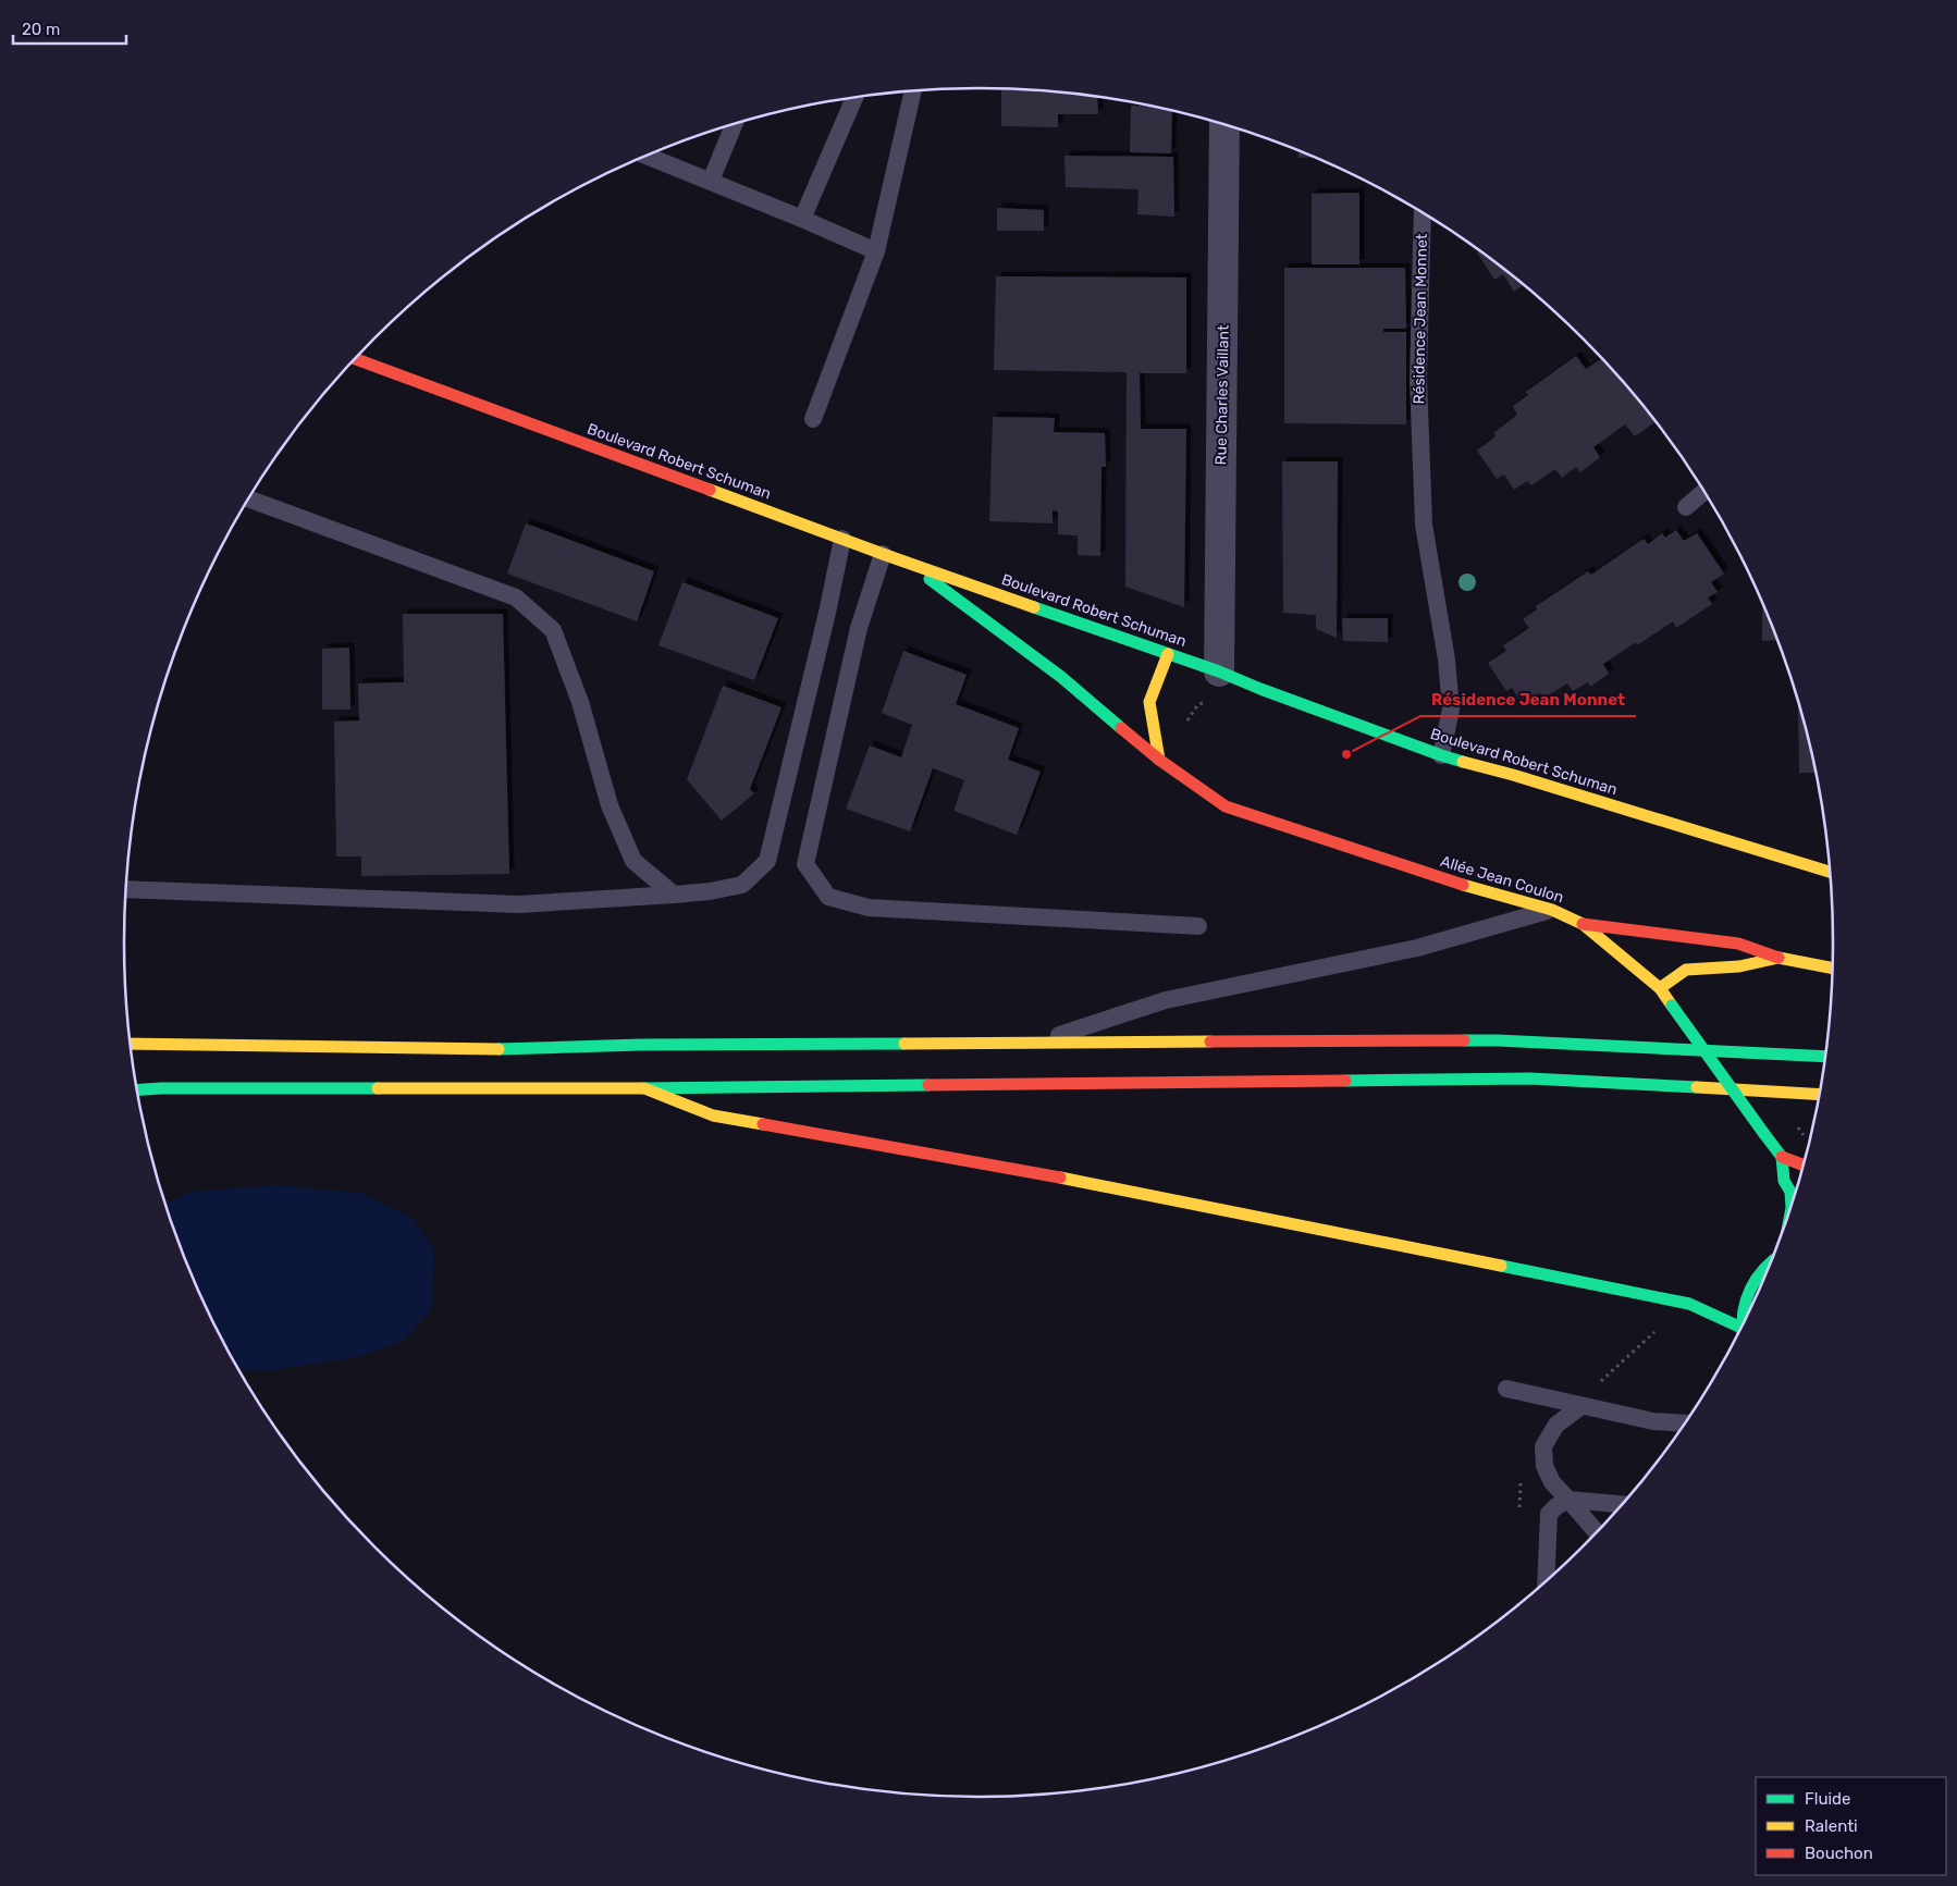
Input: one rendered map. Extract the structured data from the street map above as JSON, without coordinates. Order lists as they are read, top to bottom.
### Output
{
  "streets": {
    "main road": ["Boulevard Robert Schuman", "Allée Jean Coulon"],
    "street": ["Rue Charles Vaillant"],
    "lane": ["Résidence Jean Monnet"]
  },
  "crossings": [
    ["Résidence Jean Monnet", "Boulevard Robert Schuman"],
    ["Rue Charles Vaillant", "Boulevard Robert Schuman"],
    ["Boulevard Robert Schuman", "Allée Jean Coulon"]
  ],
  "places": ["Résidence Jean Monnet"],
  "legend": ["Fluide", "Ralenti", "Bouchon"],
  "scale_bar": "20 m"
}
